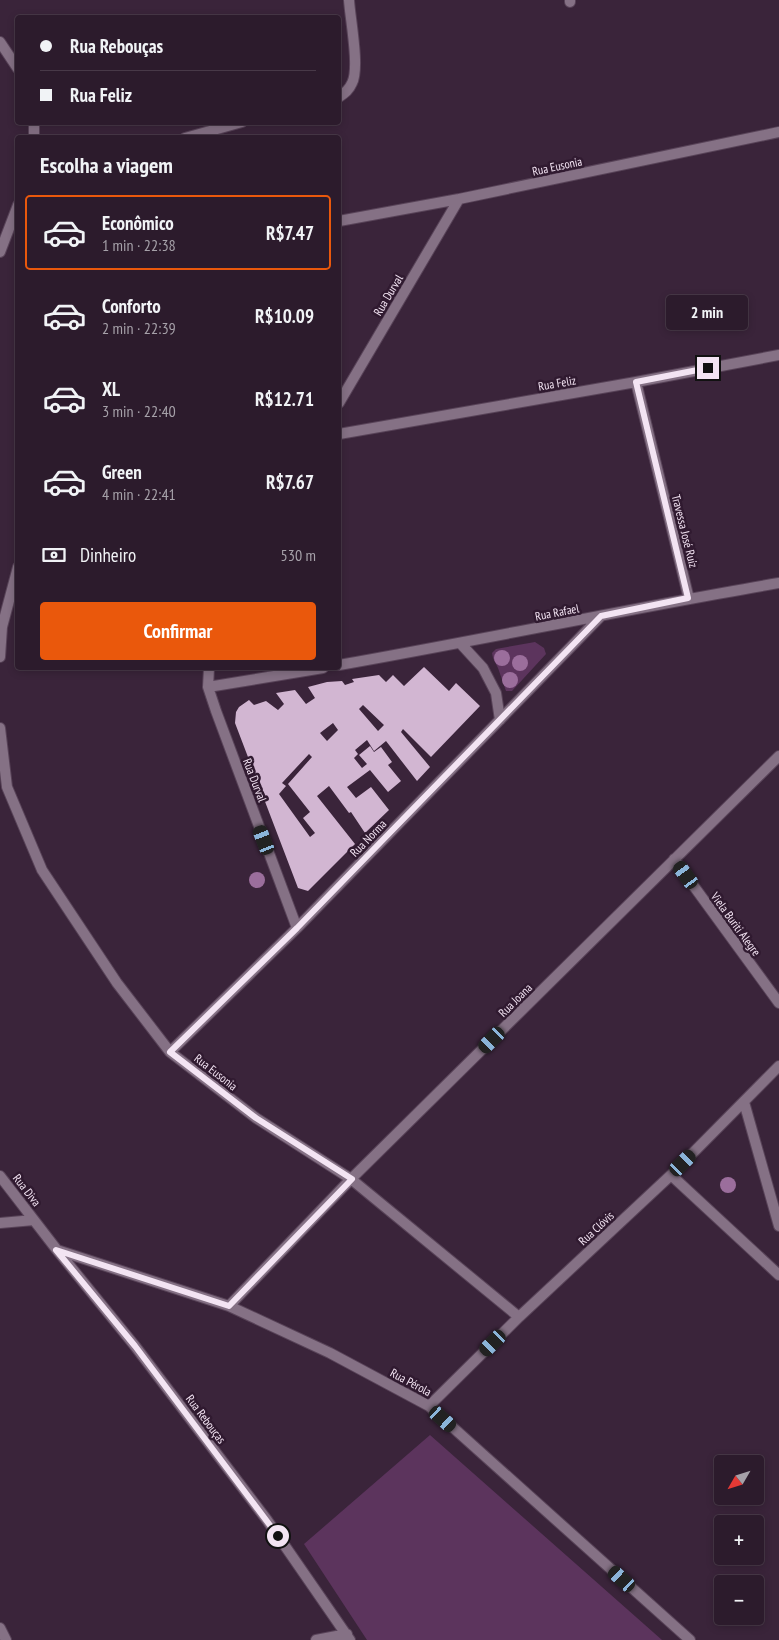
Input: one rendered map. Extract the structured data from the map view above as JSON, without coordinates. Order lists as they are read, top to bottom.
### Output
{
  "streets": {
    "street": [
      "Rua Eusonia",
      "Rua Durval",
      "Rua Feliz",
      "Travessa José Ruíz",
      "Rua Rafael",
      "Rua Norma",
      "Viela Buriti Alegre",
      "Rua Joana",
      "Rua Diva",
      "Rua Clóvis",
      "Rua Pérola",
      "Rua Rebouças"
    ]
  },
  "crossings": [
    ["Rua Eusonia", "Rua Durval"],
    ["Rua Eusonia", "Rua Norma"],
    ["Rua Eusonia", "Rua Joana"],
    ["Rua Eusonia", "Rua Clóvis"],
    ["Rua Durval", "Rua Norma"],
    ["Rua Feliz", "Travessa José Ruíz"],
    ["Travessa José Ruíz", "Rua Rafael"],
    ["Rua Rafael", "Rua Norma"],
    ["Viela Buriti Alegre", "Rua Joana"],
    ["Rua Joana", "Rua Pérola"],
    ["Rua Diva", "Rua Rebouças"],
    ["Rua Clóvis", "Rua Pérola"],
    ["Rua Pérola", "Rua Rebouças"]
  ],
  "north": "bottom left",
  "page": {
    "banner": ["Rua Rebouças", "Rua Feliz"],
    "heading": "Escolha a viagem",
    "list": [
      {
        "name": "Econômico",
        "note": "1 min · 22:38",
        "value": "R$7.47"
      },
      {
        "name": "Conforto",
        "note": "2 min · 22:39",
        "value": "R$10.09"
      },
      {
        "name": "XL",
        "note": "3 min · 22:40",
        "value": "R$12.71"
      },
      {
        "name": "Green",
        "note": "4 min · 22:41",
        "value": "R$7.67"
      }
    ],
    "bubble": "2 min",
    "pay": ["Dinheiro", "530 m"],
    "buttons": "Confirmar",
    "map_buttons": ["+", "−"]
  }
}
